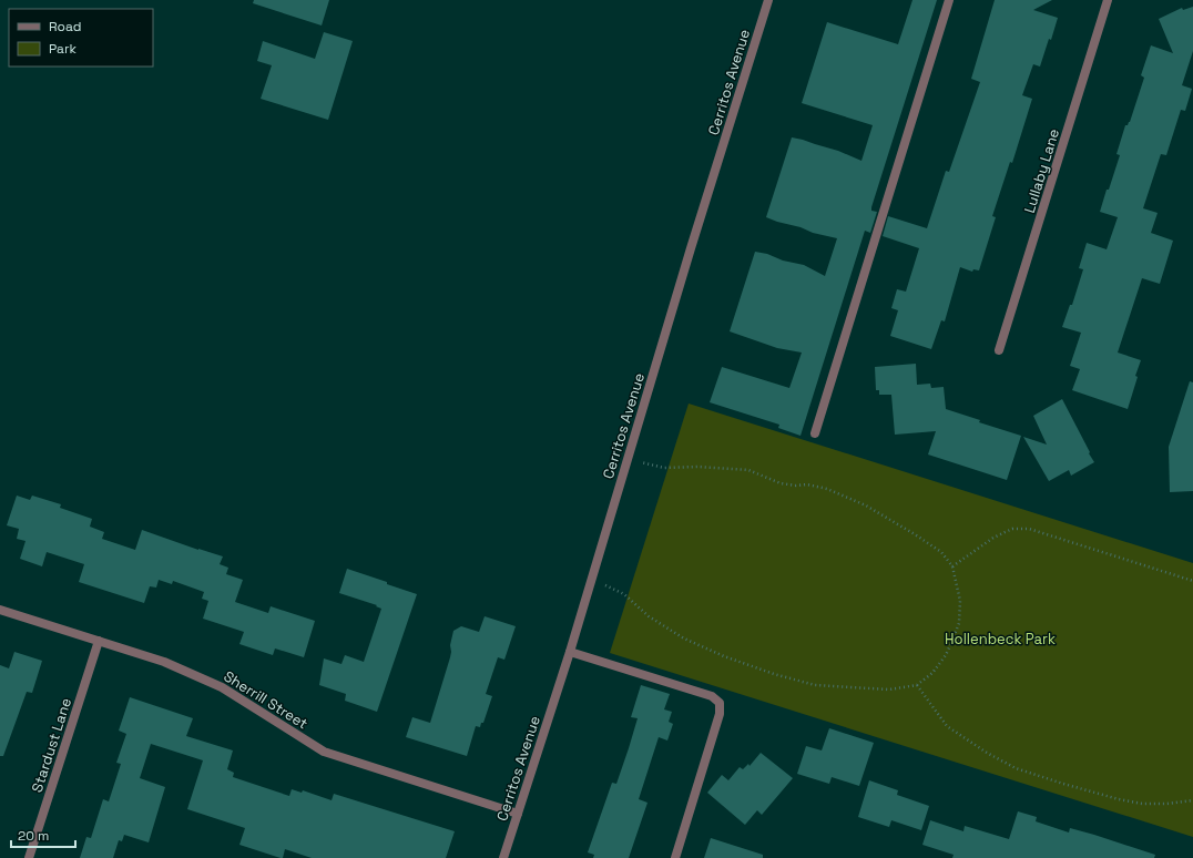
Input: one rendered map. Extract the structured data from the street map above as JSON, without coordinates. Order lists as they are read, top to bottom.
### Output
{
  "streets": {
    "street": [
      "Cerritos Avenue",
      "Lullaby Lane",
      "Sherrill Street",
      "Stardust Lane"
    ]
  },
  "crossings": [
    ["Cerritos Avenue", "Sherrill Street"],
    ["Sherrill Street", "Stardust Lane"]
  ],
  "parks": ["Hollenbeck Park"],
  "legend": ["Road", "Park"],
  "scale_bar": "20 m"
}
